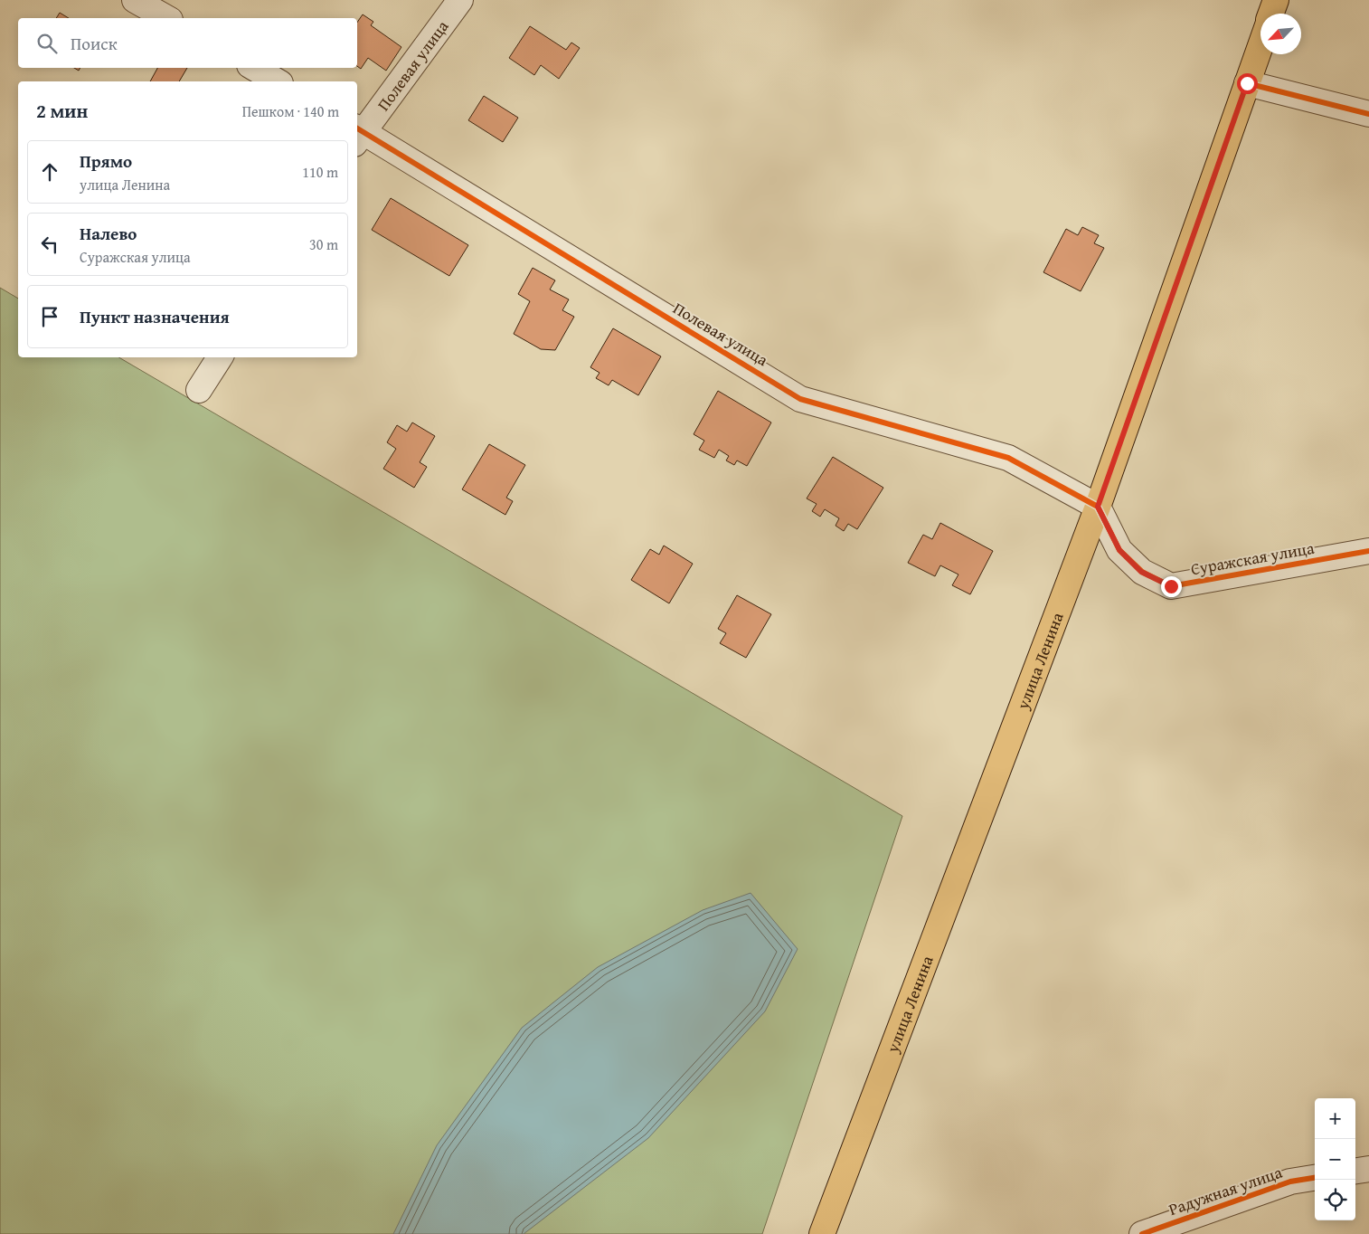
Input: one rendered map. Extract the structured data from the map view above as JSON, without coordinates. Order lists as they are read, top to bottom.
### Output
{
  "streets": {
    "main road": ["улица Ленина"],
    "street": ["Полевая улица", "Суражская улица", "Радужная улица"]
  },
  "crossings": [
    ["Полевая улица", "Суражская улица"],
    ["Полевая улица", "улица Ленина"],
    ["Суражская улица", "улица Ленина"]
  ],
  "north": "bottom left",
  "page": {
    "search": "Поиск",
    "heading": ["2 мин", "Пешком · 140 m"],
    "list": [
      ["Прямо", "улица Ленина", "110 m"],
      ["Налево", "Суражская улица", "30 m"],
      "Пункт назначения"
    ],
    "map_buttons": ["+", "−"]
  }
}
